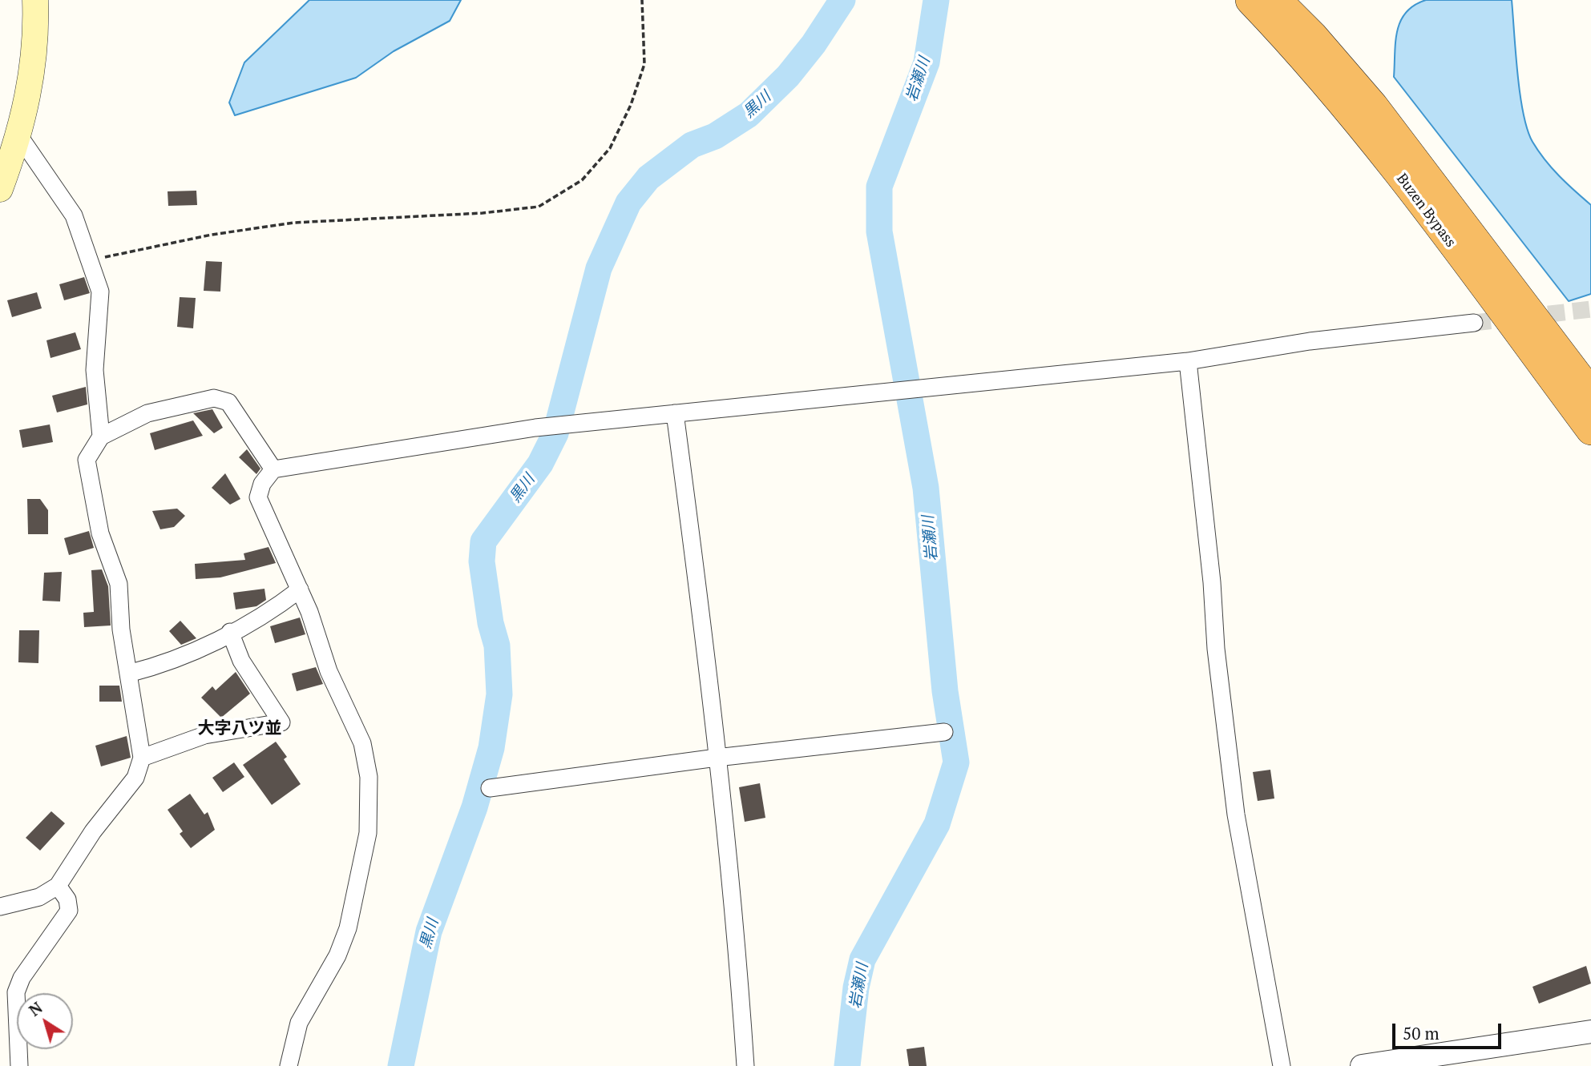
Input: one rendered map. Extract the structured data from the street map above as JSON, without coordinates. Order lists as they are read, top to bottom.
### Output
{
  "streets": {
    "highway": ["Buzen Bypass"]
  },
  "districts": ["大字八ツ並"],
  "water": ["岩瀬川", "黒川"],
  "scale_bar": "50 m",
  "north": "top left"
}
